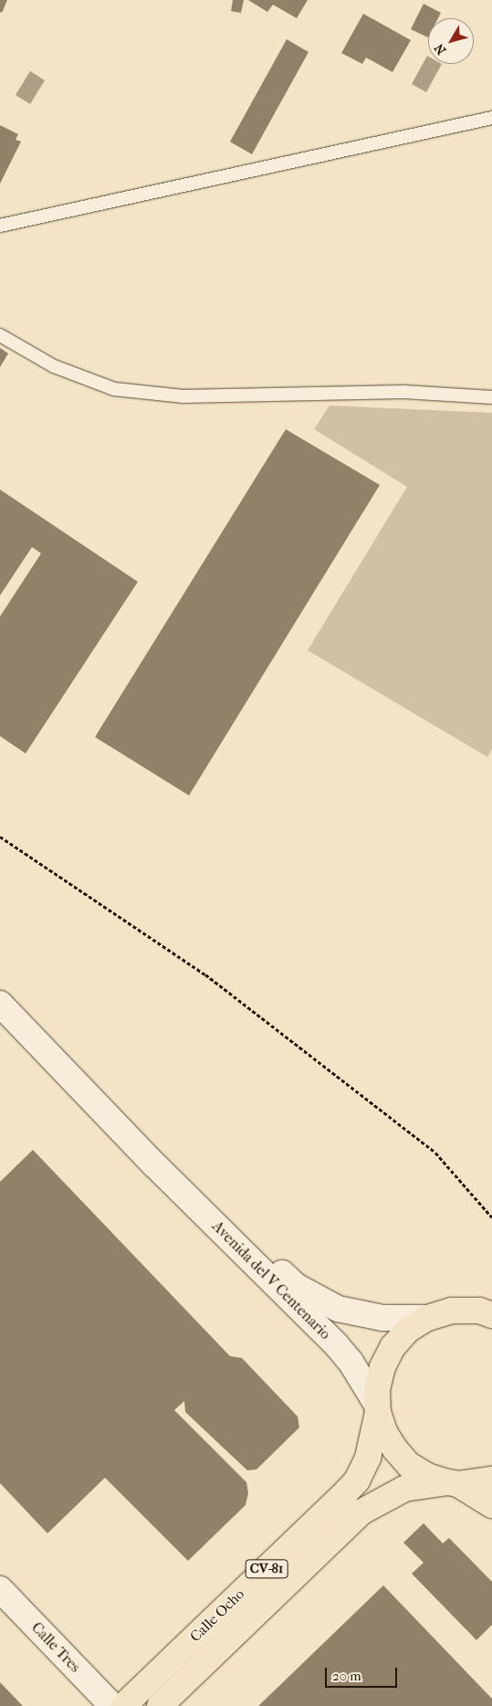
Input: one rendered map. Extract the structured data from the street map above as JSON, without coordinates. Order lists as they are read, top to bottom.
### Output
{
  "streets": {
    "main road": [
      "Avenida del V Centenario",
      "CV-81",
      "Calle Ocho",
      "Calle Tres"
    ]
  },
  "crossings": [
    ["Avenida del V Centenario", "CV-81"],
    ["Avenida del V Centenario", "Calle Ocho"],
    ["CV-81", "Calle Ocho"]
  ],
  "scale_bar": "20 m",
  "north": "bottom left"
}
